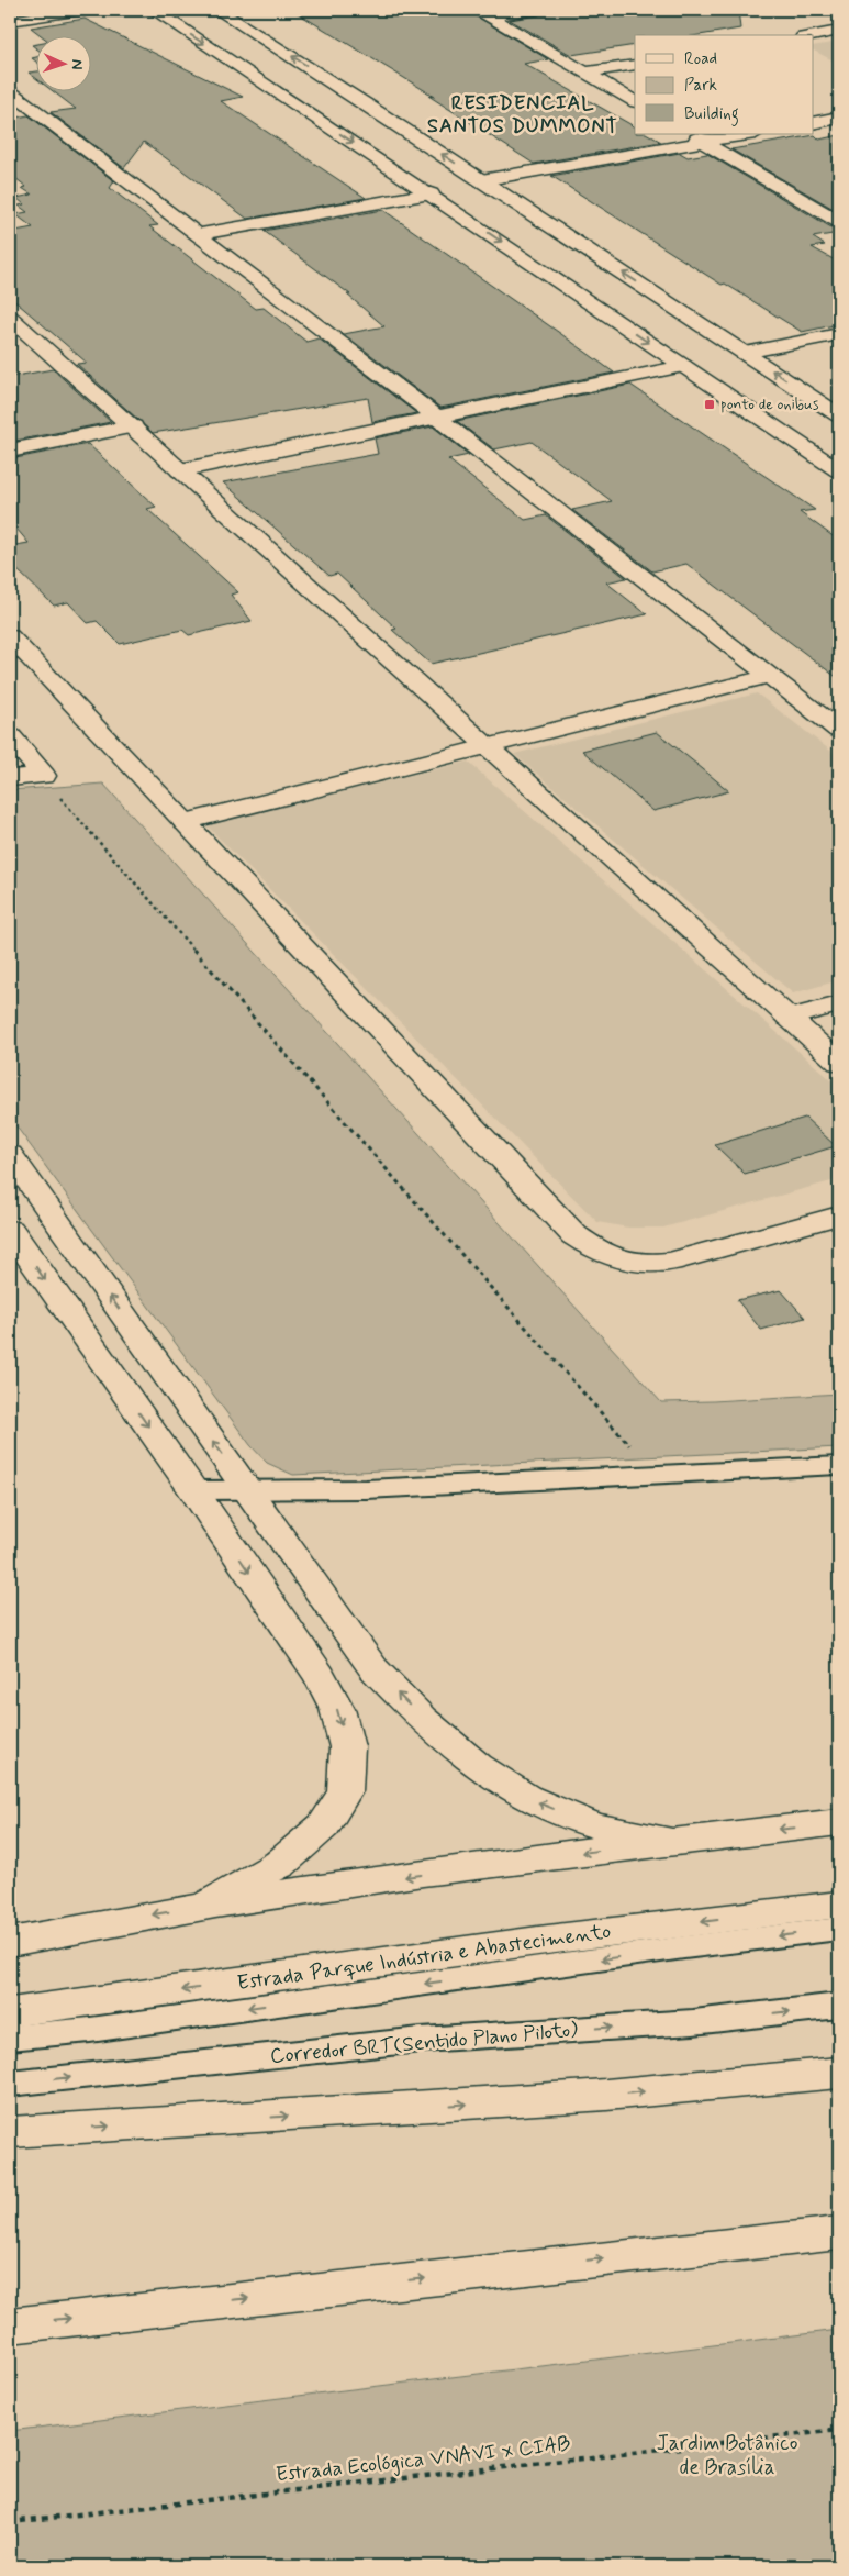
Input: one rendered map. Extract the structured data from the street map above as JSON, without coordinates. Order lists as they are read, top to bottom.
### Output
{
  "streets": {
    "main road": ["Estrada Parque Indústria e Abastecimento"],
    "lane": ["Corredor BRT(Sentido Plano Piloto)"],
    "path": ["Estrada Ecológica VNAVI x CIAB"]
  },
  "districts": ["RESIDENCIAL SANTOS DUMMONT"],
  "parks": ["Jardim Botânico de Brasília"],
  "places": {
    "transit": ["ponto de onibus"]
  },
  "legend": ["Road", "Park", "Building"],
  "north": "right"
}
